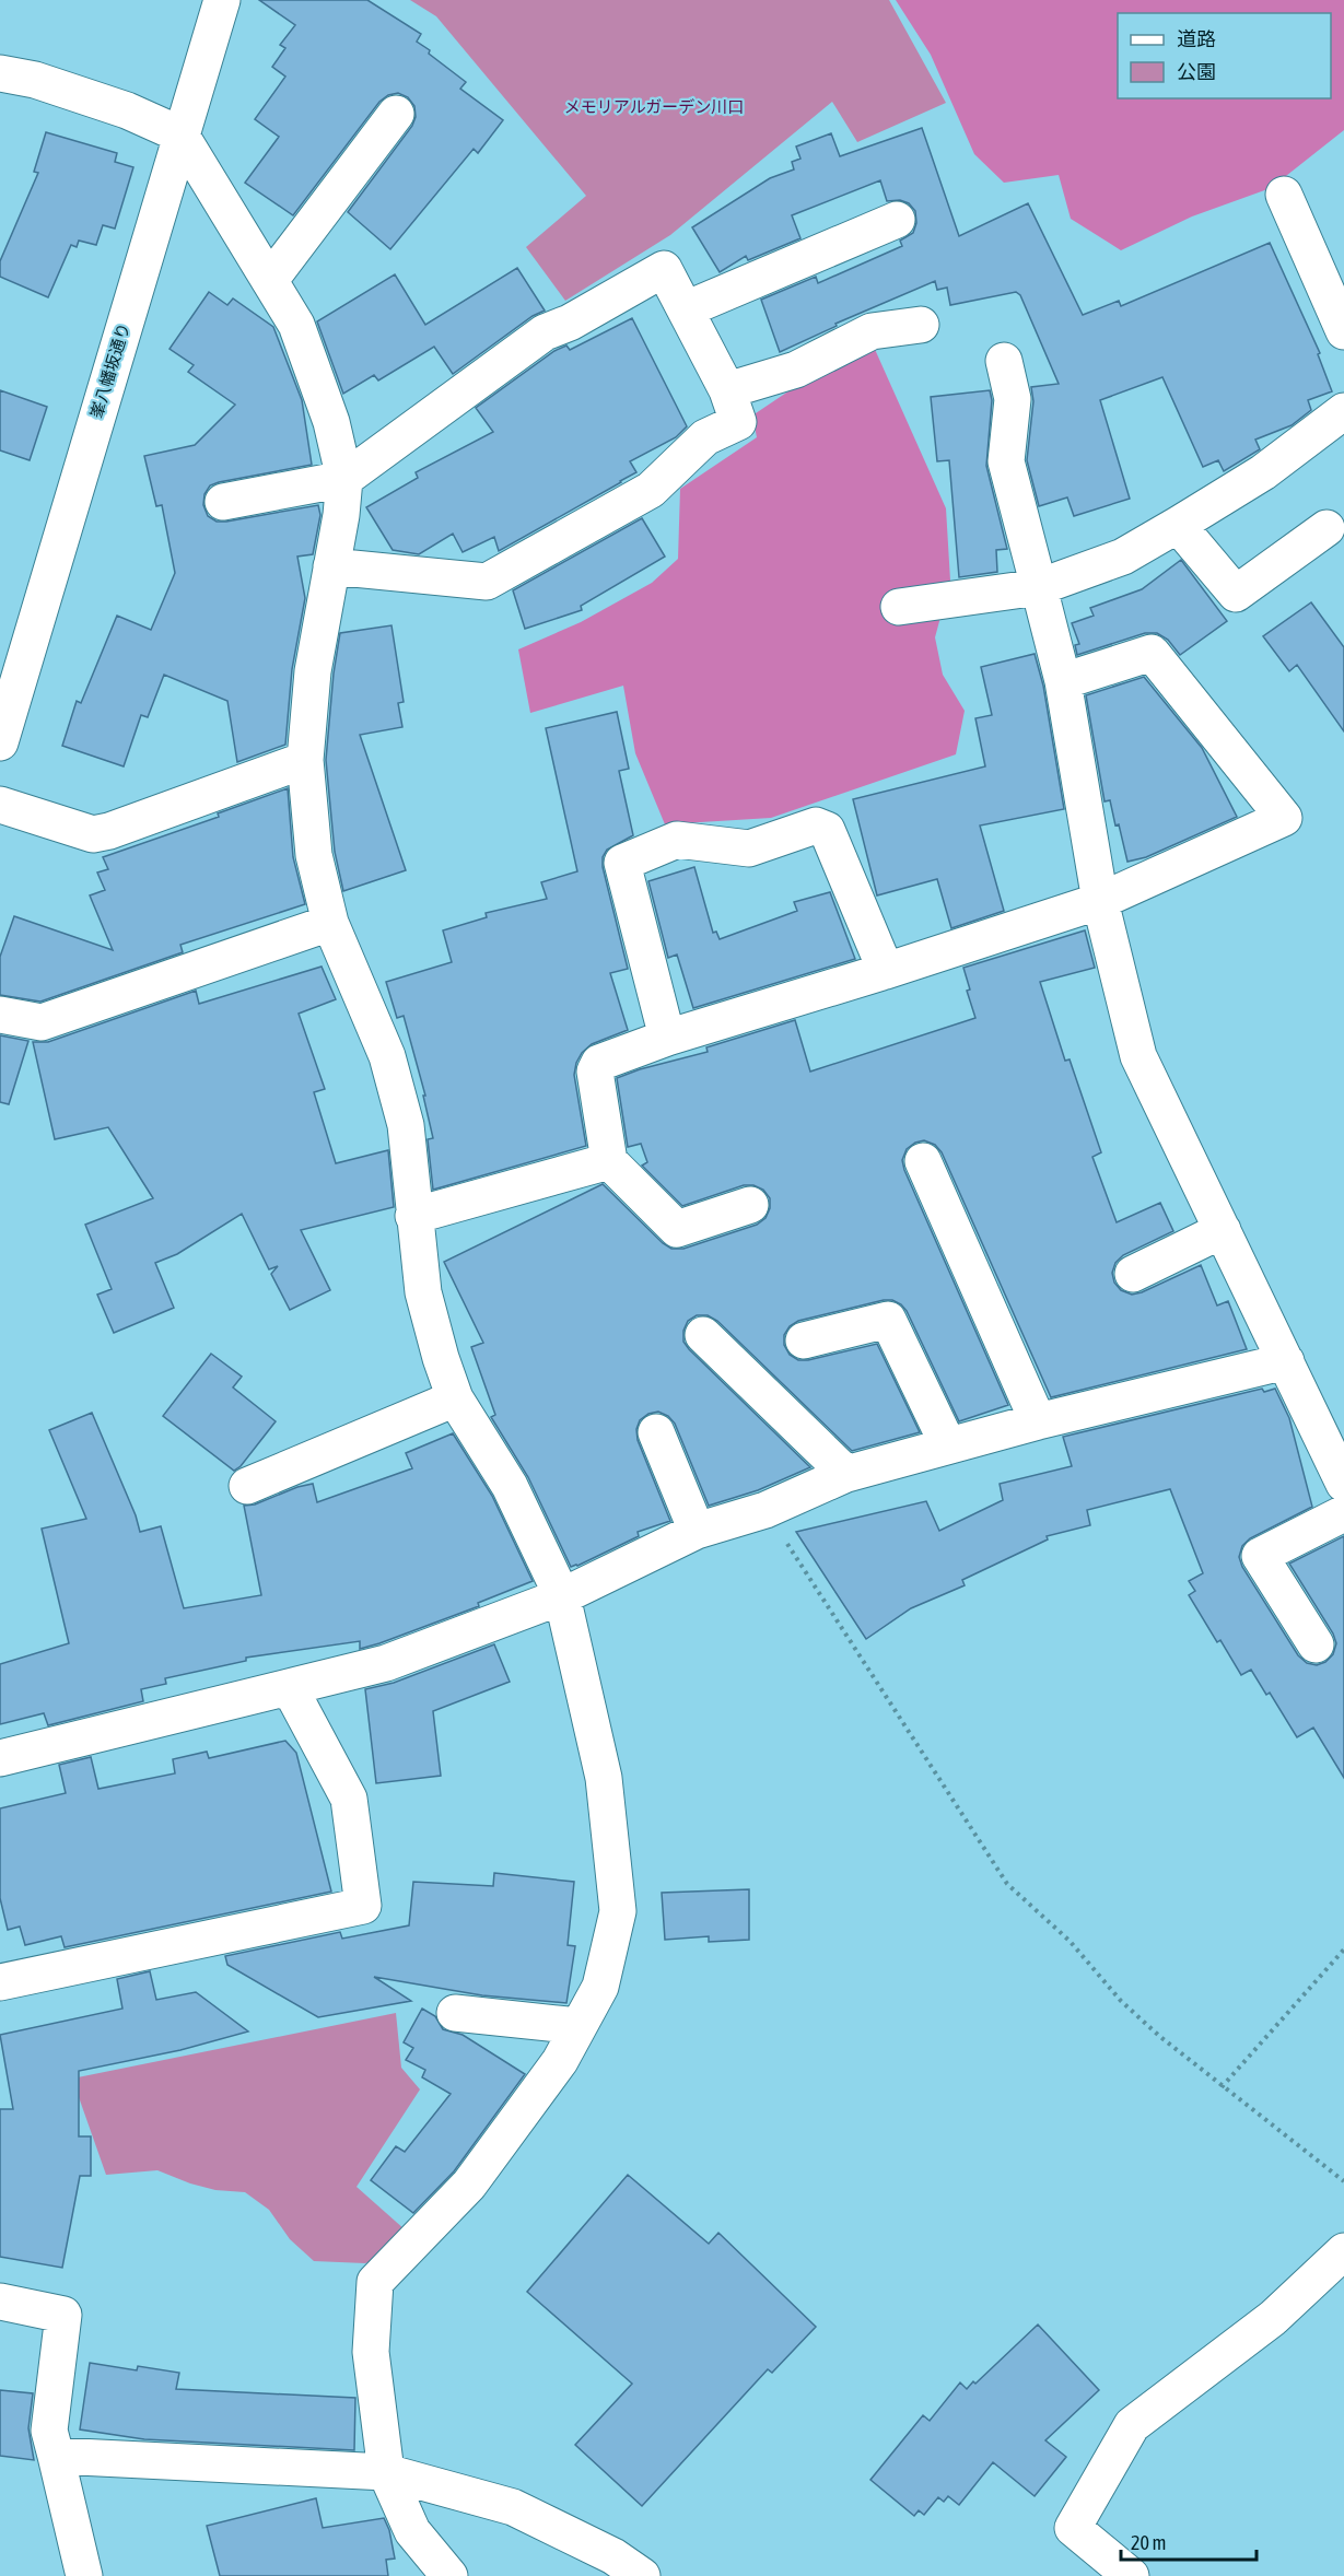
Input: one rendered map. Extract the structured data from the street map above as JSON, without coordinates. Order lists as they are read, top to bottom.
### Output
{
  "streets": {
    "street": ["峯八幡坂通り"]
  },
  "parks": ["メモリアルガーデン川口"],
  "legend": ["道路", "公園"],
  "scale_bar": "20 m"
}
